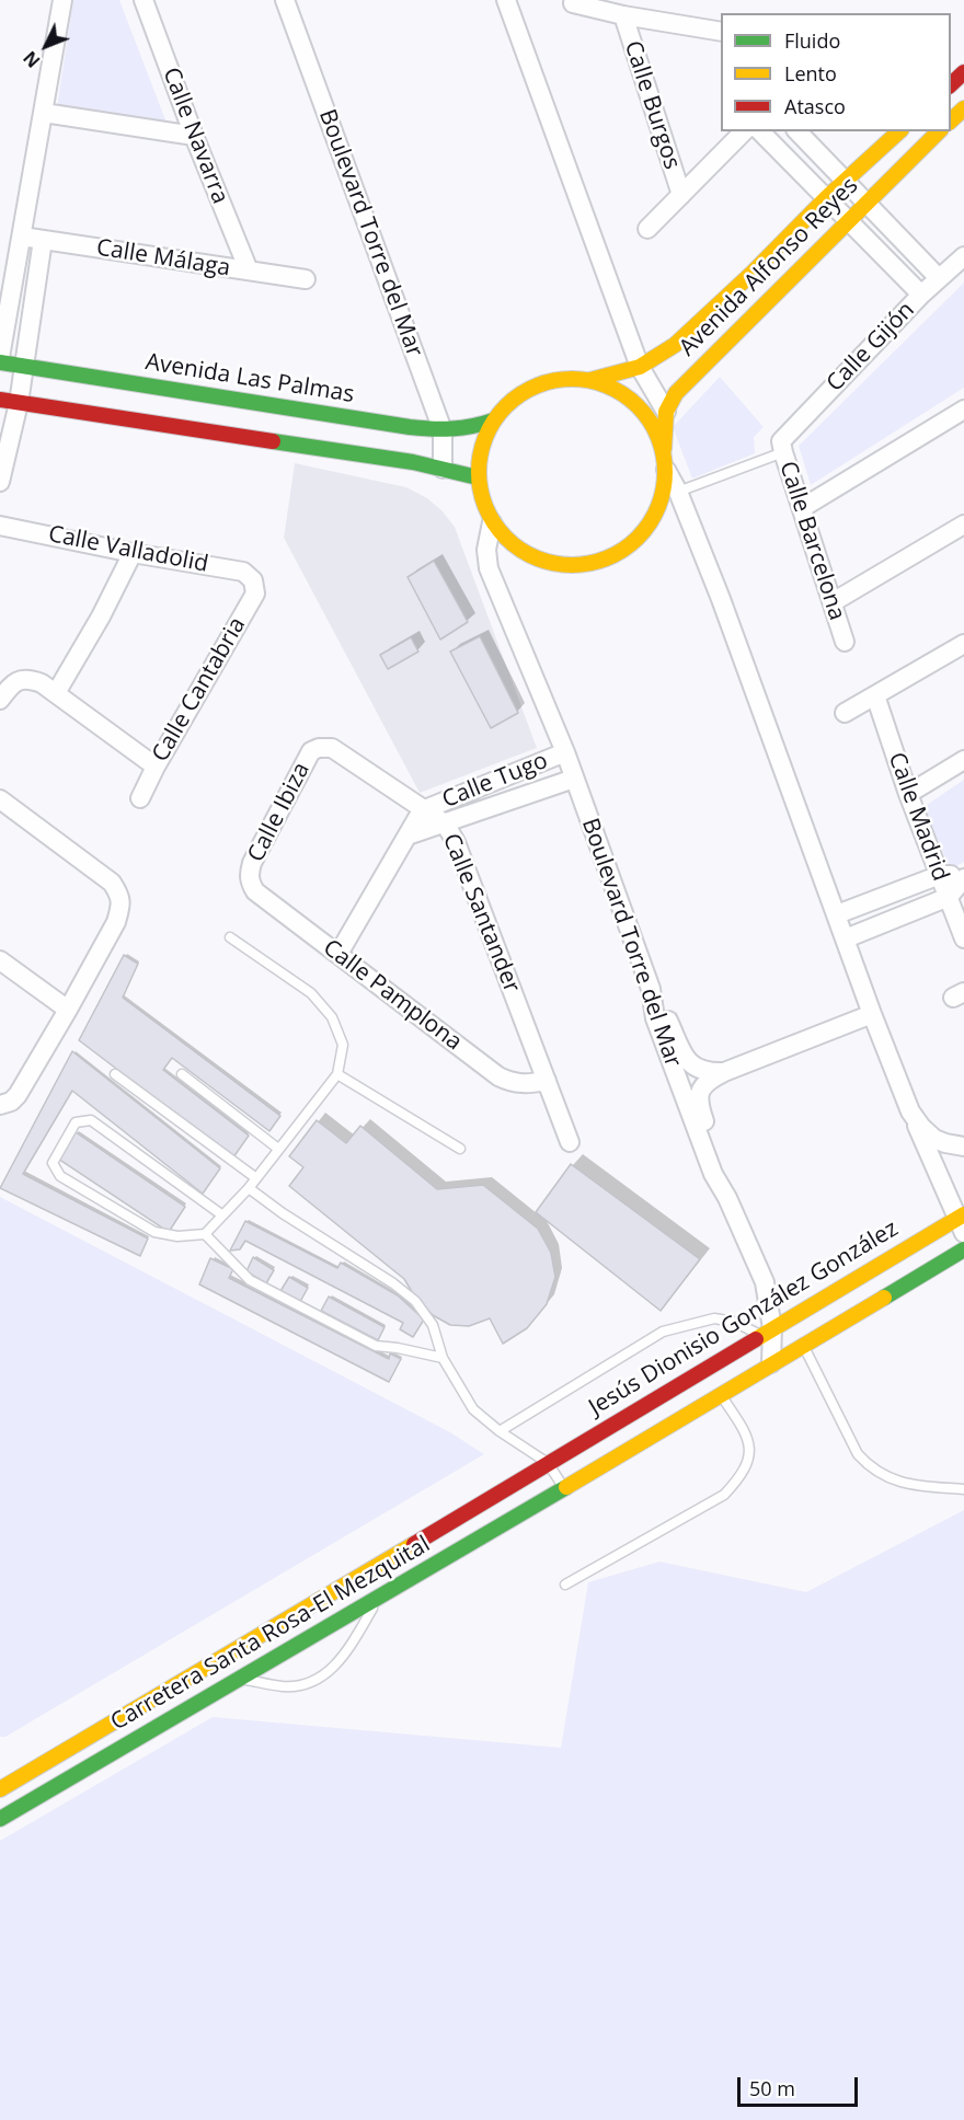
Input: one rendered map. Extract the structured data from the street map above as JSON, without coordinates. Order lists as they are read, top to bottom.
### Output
{
  "streets": {
    "street": [
      "Calle Burgos",
      "Calle Navarra",
      "Boulevard Torre del Mar",
      "Calle Málaga",
      "Avenida Alfonso Reyes",
      "Calle Gijón",
      "Avenida Las Palmas",
      "Calle Barcelona",
      "Calle Valladolid",
      "Calle Cantabria",
      "Calle Tugo",
      "Calle Ibiza",
      "Calle Madrid",
      "Calle Santander",
      "Calle Pamplona",
      "Jesús Dionisio González González",
      "Carretera Santa Rosa-El Mezquital"
    ]
  },
  "crossings": [
    ["Calle Navarra", "Calle Málaga"],
    ["Boulevard Torre del Mar", "Avenida Alfonso Reyes"],
    ["Boulevard Torre del Mar", "Avenida Las Palmas"],
    ["Boulevard Torre del Mar", "Calle Tugo"],
    ["Boulevard Torre del Mar", "Jesús Dionisio González González"],
    ["Avenida Alfonso Reyes", "Avenida Las Palmas"],
    ["Calle Gijón", "Calle Barcelona"],
    ["Calle Valladolid", "Calle Cantabria"],
    ["Calle Tugo", "Calle Santander"],
    ["Calle Ibiza", "Calle Santander"],
    ["Calle Ibiza", "Calle Pamplona"],
    ["Calle Santander", "Calle Pamplona"]
  ],
  "legend": ["Fluido", "Lento", "Atasco"],
  "scale_bar": "50 m",
  "north": "bottom left"
}
